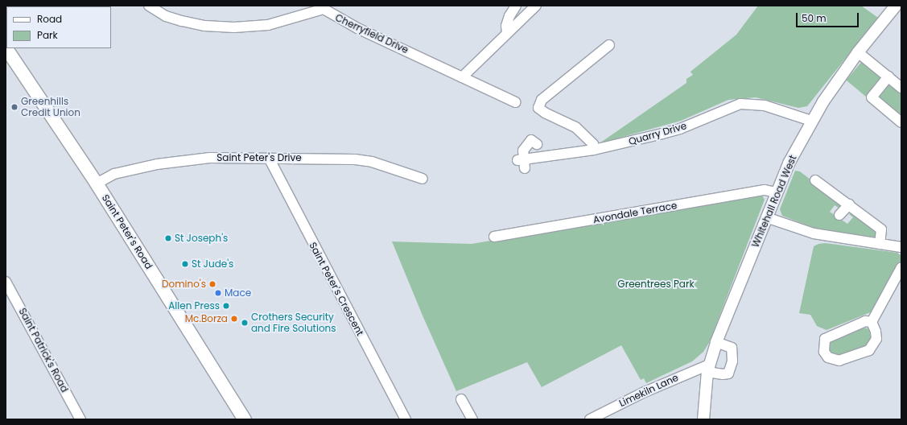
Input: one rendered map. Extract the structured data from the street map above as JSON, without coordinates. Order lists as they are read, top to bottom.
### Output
{
  "streets": {
    "main road": ["Saint Peter's Road"],
    "street": [
      "Cherryfield Drive",
      "Quarry Drive",
      "Saint Peter's Drive",
      "Whitehall Road West",
      "Avondale Terrace",
      "Saint Peter's Crescent",
      "Saint Patrick's Road",
      "Limekiln Lane"
    ]
  },
  "crossings": [
    ["Quarry Drive", "Whitehall Road West"],
    ["Saint Peter's Drive", "Saint Peter's Road"],
    ["Saint Peter's Drive", "Saint Peter's Crescent"],
    ["Whitehall Road West", "Avondale Terrace"],
    ["Whitehall Road West", "Limekiln Lane"]
  ],
  "parks": ["Greentrees Park"],
  "places": [
    "Greenhills Credit Union",
    "St Joseph's",
    "St Jude's",
    "Domino's",
    "Mace",
    "Allen Press",
    "Mc.Borza",
    "Crothers Security and Fire Solutions"
  ],
  "legend": ["Road", "Park"],
  "scale_bar": "50 m"
}
